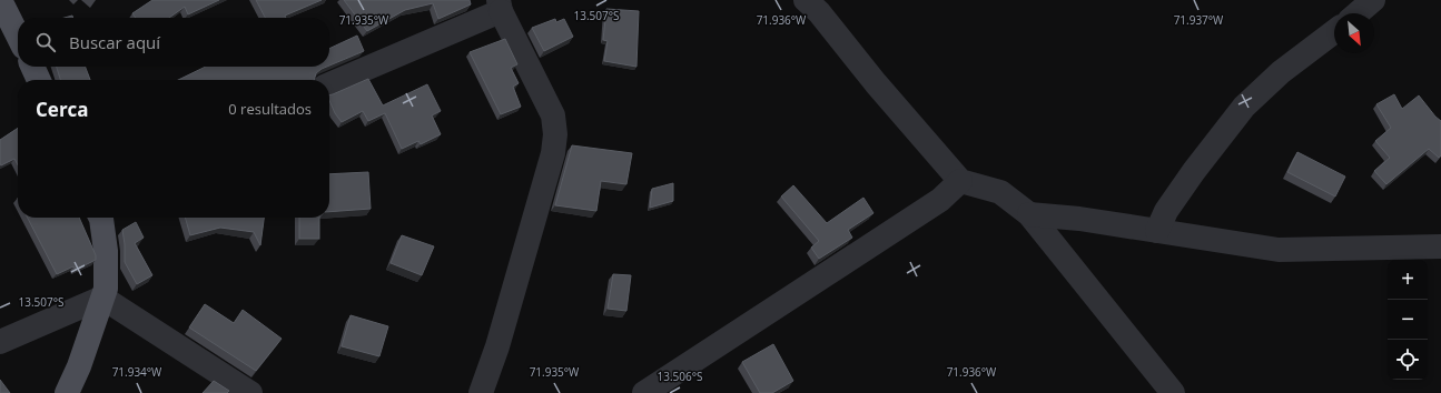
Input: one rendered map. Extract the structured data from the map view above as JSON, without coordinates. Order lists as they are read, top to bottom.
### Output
{
  "north": "bottom right",
  "page": {
    "search": "Buscar aquí",
    "heading": ["Cerca", "0 resultados"],
    "map_buttons": ["+", "−"]
  },
  "coordinates": [
    "13.507°S",
    "71.935°W",
    "71.936°W",
    "71.937°W",
    "71.934°W",
    "13.506°S"
  ]
}
